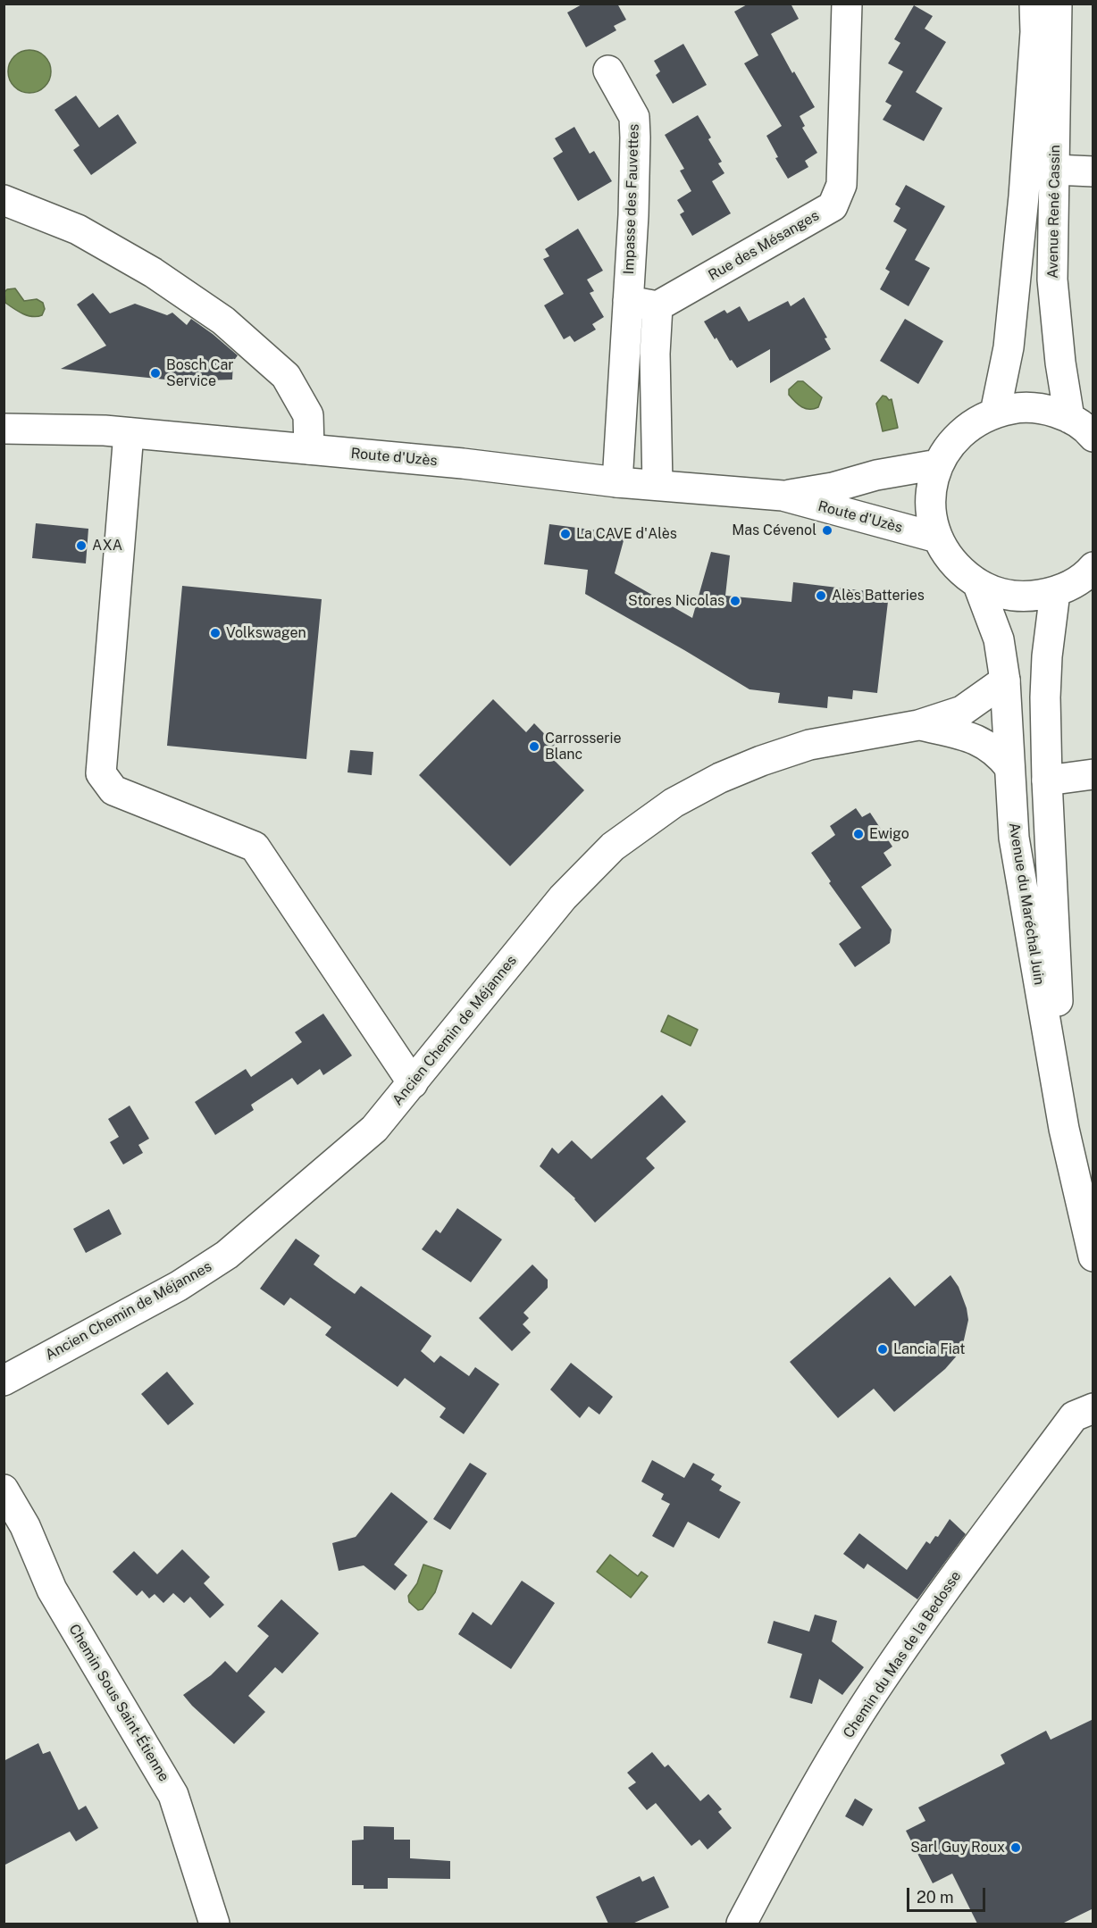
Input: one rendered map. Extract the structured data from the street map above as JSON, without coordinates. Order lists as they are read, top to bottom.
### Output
{
  "streets": {
    "street": [
      "Impasse des Fauvettes",
      "Avenue René Cassin",
      "Rue des Mésanges",
      "Route d'Uzès",
      "Avenue du Maréchal Juin",
      "Ancien Chemin de Méjannes",
      "Chemin du Mas de la Bedosse",
      "Chemin Sous Saint-Étienne"
    ]
  },
  "crossings": [
    ["Avenue du Maréchal Juin", "Ancien Chemin de Méjannes"]
  ],
  "places": [
    "Bosch Car Service",
    "Mas Cévenol",
    "La CAVE d'Alès",
    "AXA",
    "Alès Batteries",
    "Stores Nicolas",
    "Volkswagen",
    "Carrosserie Blanc",
    "Ewigo",
    "Lancia Fiat",
    "Sarl Guy Roux"
  ],
  "scale_bar": "20 m"
}
